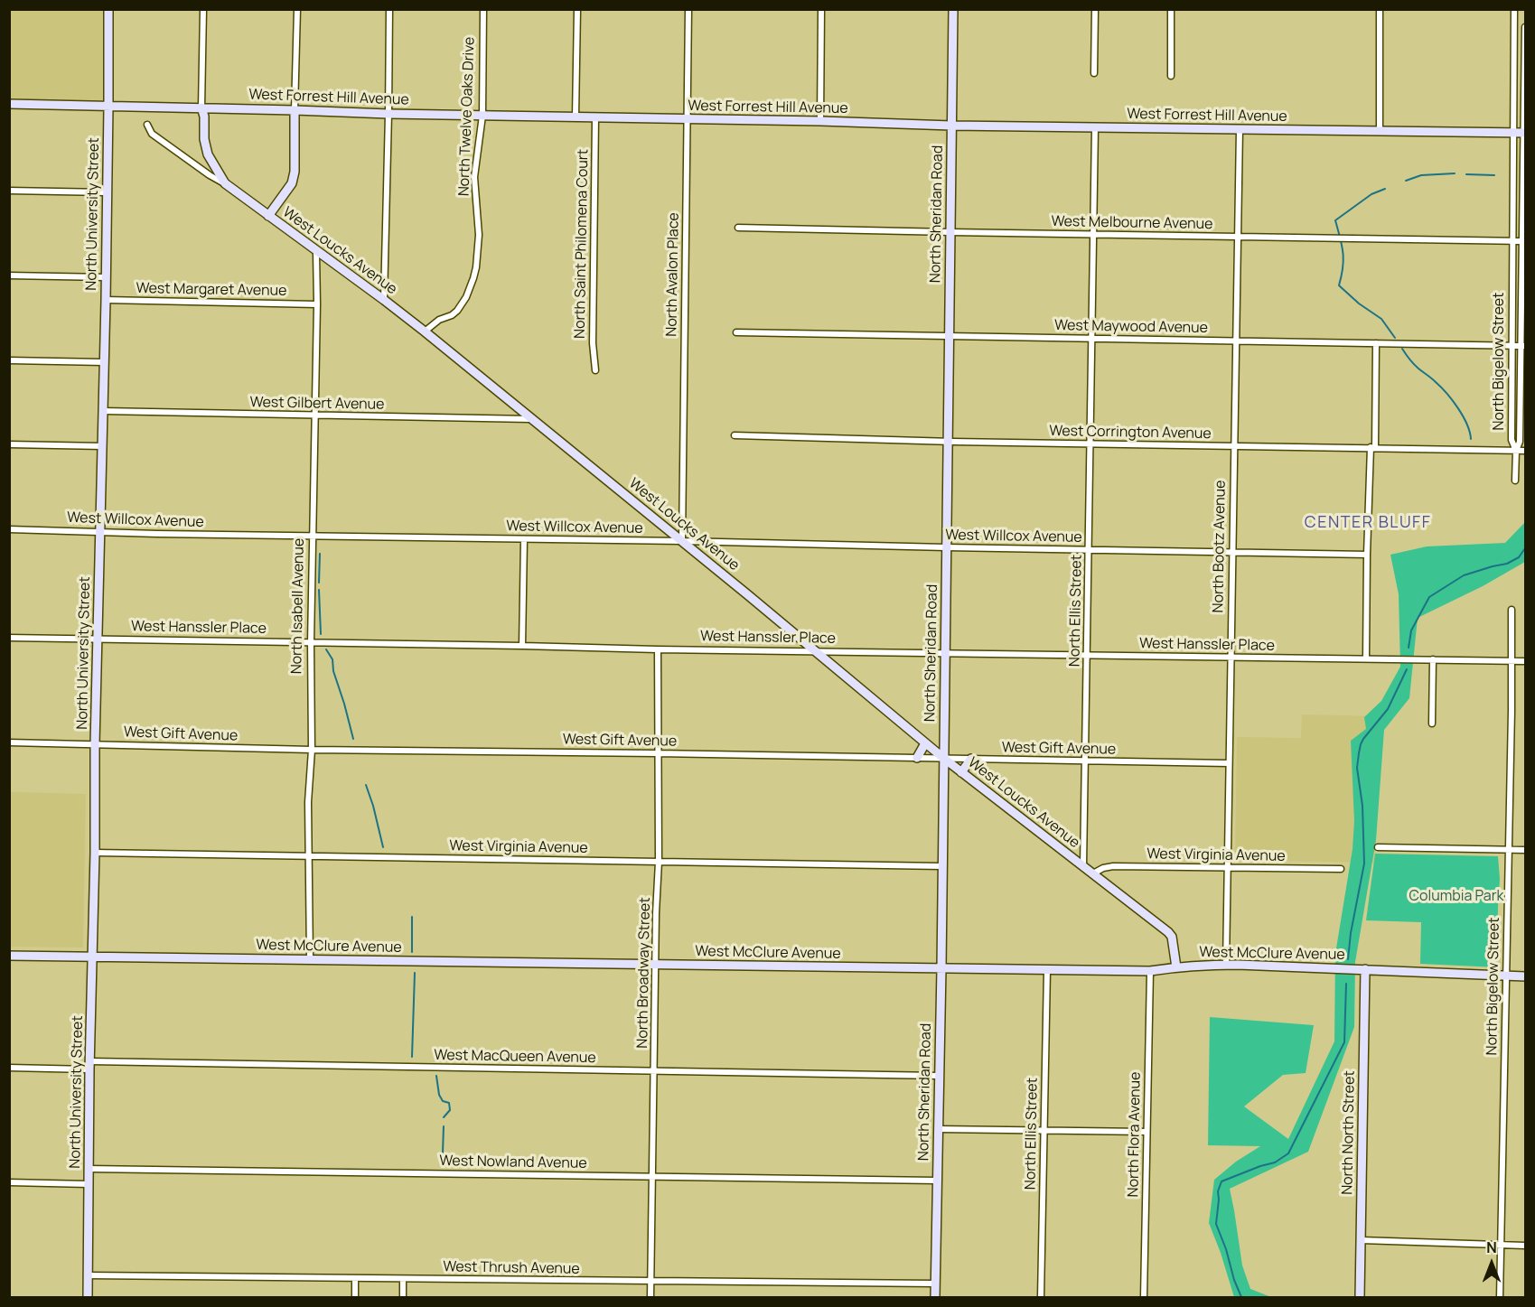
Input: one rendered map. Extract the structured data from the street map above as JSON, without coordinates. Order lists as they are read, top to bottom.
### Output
{
  "streets": {
    "main road": [
      "West Forrest Hill Avenue",
      "North University Street",
      "North Sheridan Road",
      "West Loucks Avenue",
      "West McClure Avenue",
      "North North Street"
    ],
    "street": [
      "North Twelve Oaks Drive",
      "West Melbourne Avenue",
      "North Saint Philomena Court",
      "North Avalon Place",
      "West Margaret Avenue",
      "West Maywood Avenue",
      "North Bigelow Street",
      "West Gilbert Avenue",
      "West Corrington Avenue",
      "West Willcox Avenue",
      "North Bootz Avenue",
      "North Isabell Avenue",
      "North Ellis Street",
      "West Hanssler Place",
      "West Gift Avenue",
      "West Virginia Avenue",
      "North Broadway Street",
      "West MacQueen Avenue",
      "North Flora Avenue",
      "West Nowland Avenue",
      "West Thrush Avenue"
    ]
  },
  "crossings": [
    ["West Forrest Hill Avenue", "North Twelve Oaks Drive"],
    ["West Forrest Hill Avenue", "North University Street"],
    ["West Forrest Hill Avenue", "North Sheridan Road"],
    ["West Forrest Hill Avenue", "North Saint Philomena Court"],
    ["West Forrest Hill Avenue", "North Avalon Place"],
    ["West Forrest Hill Avenue", "North Bigelow Street"],
    ["West Forrest Hill Avenue", "North Bootz Avenue"],
    ["West Forrest Hill Avenue", "North Ellis Street"],
    ["North Twelve Oaks Drive", "West Loucks Avenue"],
    ["North University Street", "West Margaret Avenue"],
    ["North University Street", "West Gilbert Avenue"],
    ["North University Street", "West Willcox Avenue"],
    ["North University Street", "West Hanssler Place"],
    ["North University Street", "West Gift Avenue"],
    ["North University Street", "West Virginia Avenue"],
    ["North University Street", "West McClure Avenue"],
    ["North University Street", "West MacQueen Avenue"],
    ["North University Street", "West Nowland Avenue"],
    ["North University Street", "West Thrush Avenue"],
    ["North Sheridan Road", "West Melbourne Avenue"],
    ["North Sheridan Road", "West Loucks Avenue"],
    ["North Sheridan Road", "West Maywood Avenue"],
    ["North Sheridan Road", "West Corrington Avenue"],
    ["North Sheridan Road", "West Willcox Avenue"],
    ["North Sheridan Road", "West Hanssler Place"],
    ["North Sheridan Road", "West Gift Avenue"],
    ["North Sheridan Road", "West Virginia Avenue"],
    ["North Sheridan Road", "West McClure Avenue"],
    ["North Sheridan Road", "West MacQueen Avenue"],
    ["North Sheridan Road", "West Nowland Avenue"],
    ["North Sheridan Road", "West Thrush Avenue"],
    ["West Melbourne Avenue", "North Bigelow Street"],
    ["West Melbourne Avenue", "North Bootz Avenue"],
    ["West Melbourne Avenue", "North Ellis Street"],
    ["West Loucks Avenue", "North Avalon Place"],
    ["West Loucks Avenue", "West Gilbert Avenue"],
    ["West Loucks Avenue", "West Willcox Avenue"],
    ["West Loucks Avenue", "North Isabell Avenue"],
    ["West Loucks Avenue", "North Ellis Street"],
    ["West Loucks Avenue", "West Hanssler Place"],
    ["West Loucks Avenue", "West Gift Avenue"],
    ["West Loucks Avenue", "West Virginia Avenue"],
    ["West Loucks Avenue", "West McClure Avenue"],
    ["North Avalon Place", "West Willcox Avenue"],
    ["West Margaret Avenue", "North Isabell Avenue"],
    ["West Maywood Avenue", "North Bigelow Street"],
    ["West Maywood Avenue", "North Bootz Avenue"],
    ["West Maywood Avenue", "North Ellis Street"],
    ["North Bigelow Street", "West Corrington Avenue"],
    ["North Bigelow Street", "West Hanssler Place"],
    ["North Bigelow Street", "West McClure Avenue"],
    ["West Gilbert Avenue", "North Isabell Avenue"],
    ["West Corrington Avenue", "North Bootz Avenue"],
    ["West Corrington Avenue", "North Ellis Street"],
    ["West Willcox Avenue", "North Bootz Avenue"],
    ["West Willcox Avenue", "North Isabell Avenue"],
    ["West Willcox Avenue", "North Ellis Street"],
    ["North Bootz Avenue", "West Hanssler Place"],
    ["North Bootz Avenue", "West Gift Avenue"],
    ["North Bootz Avenue", "West Virginia Avenue"],
    ["North Bootz Avenue", "West McClure Avenue"],
    ["North Isabell Avenue", "West Hanssler Place"],
    ["North Isabell Avenue", "West Gift Avenue"],
    ["North Isabell Avenue", "West Virginia Avenue"],
    ["North Isabell Avenue", "West McClure Avenue"],
    ["North Ellis Street", "West Hanssler Place"],
    ["North Ellis Street", "West Gift Avenue"],
    ["North Ellis Street", "West McClure Avenue"],
    ["West Hanssler Place", "North Broadway Street"],
    ["West Gift Avenue", "North Broadway Street"],
    ["West Virginia Avenue", "North Broadway Street"],
    ["West McClure Avenue", "North Broadway Street"],
    ["West McClure Avenue", "North North Street"],
    ["West McClure Avenue", "North Flora Avenue"],
    ["North Broadway Street", "West MacQueen Avenue"],
    ["North Broadway Street", "West Nowland Avenue"],
    ["North Broadway Street", "West Thrush Avenue"]
  ],
  "districts": ["CENTER BLUFF"],
  "parks": ["Columbia Park"],
  "north": "top"
}
